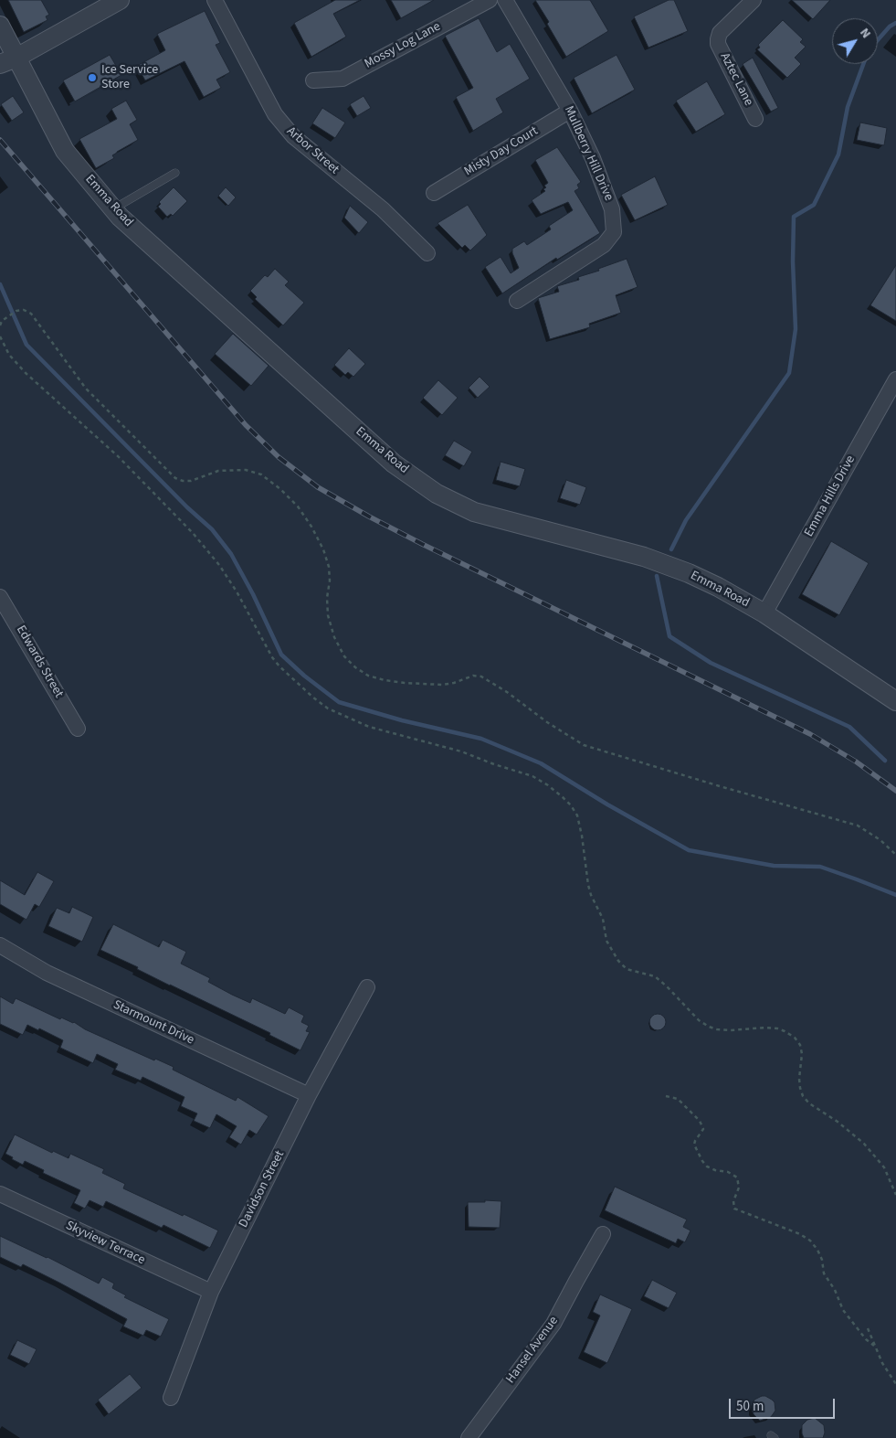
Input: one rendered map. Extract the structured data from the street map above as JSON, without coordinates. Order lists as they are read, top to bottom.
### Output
{
  "streets": {
    "street": [
      "Mossy Log Lane",
      "Aztec Lane",
      "Arbor Street",
      "Misty Day Court",
      "Mullberry Hill Drive",
      "Emma Road",
      "Emma Hills Drive",
      "Edwards Street",
      "Starmount Drive",
      "Davidson Street",
      "Skyview Terrace",
      "Hansel Avenue"
    ]
  },
  "crossings": [
    ["Misty Day Court", "Mullberry Hill Drive"],
    ["Emma Road", "Emma Hills Drive"],
    ["Starmount Drive", "Davidson Street"],
    ["Davidson Street", "Skyview Terrace"]
  ],
  "places": ["Ice Service Store"],
  "scale_bar": "50 m",
  "north": "top right"
}
